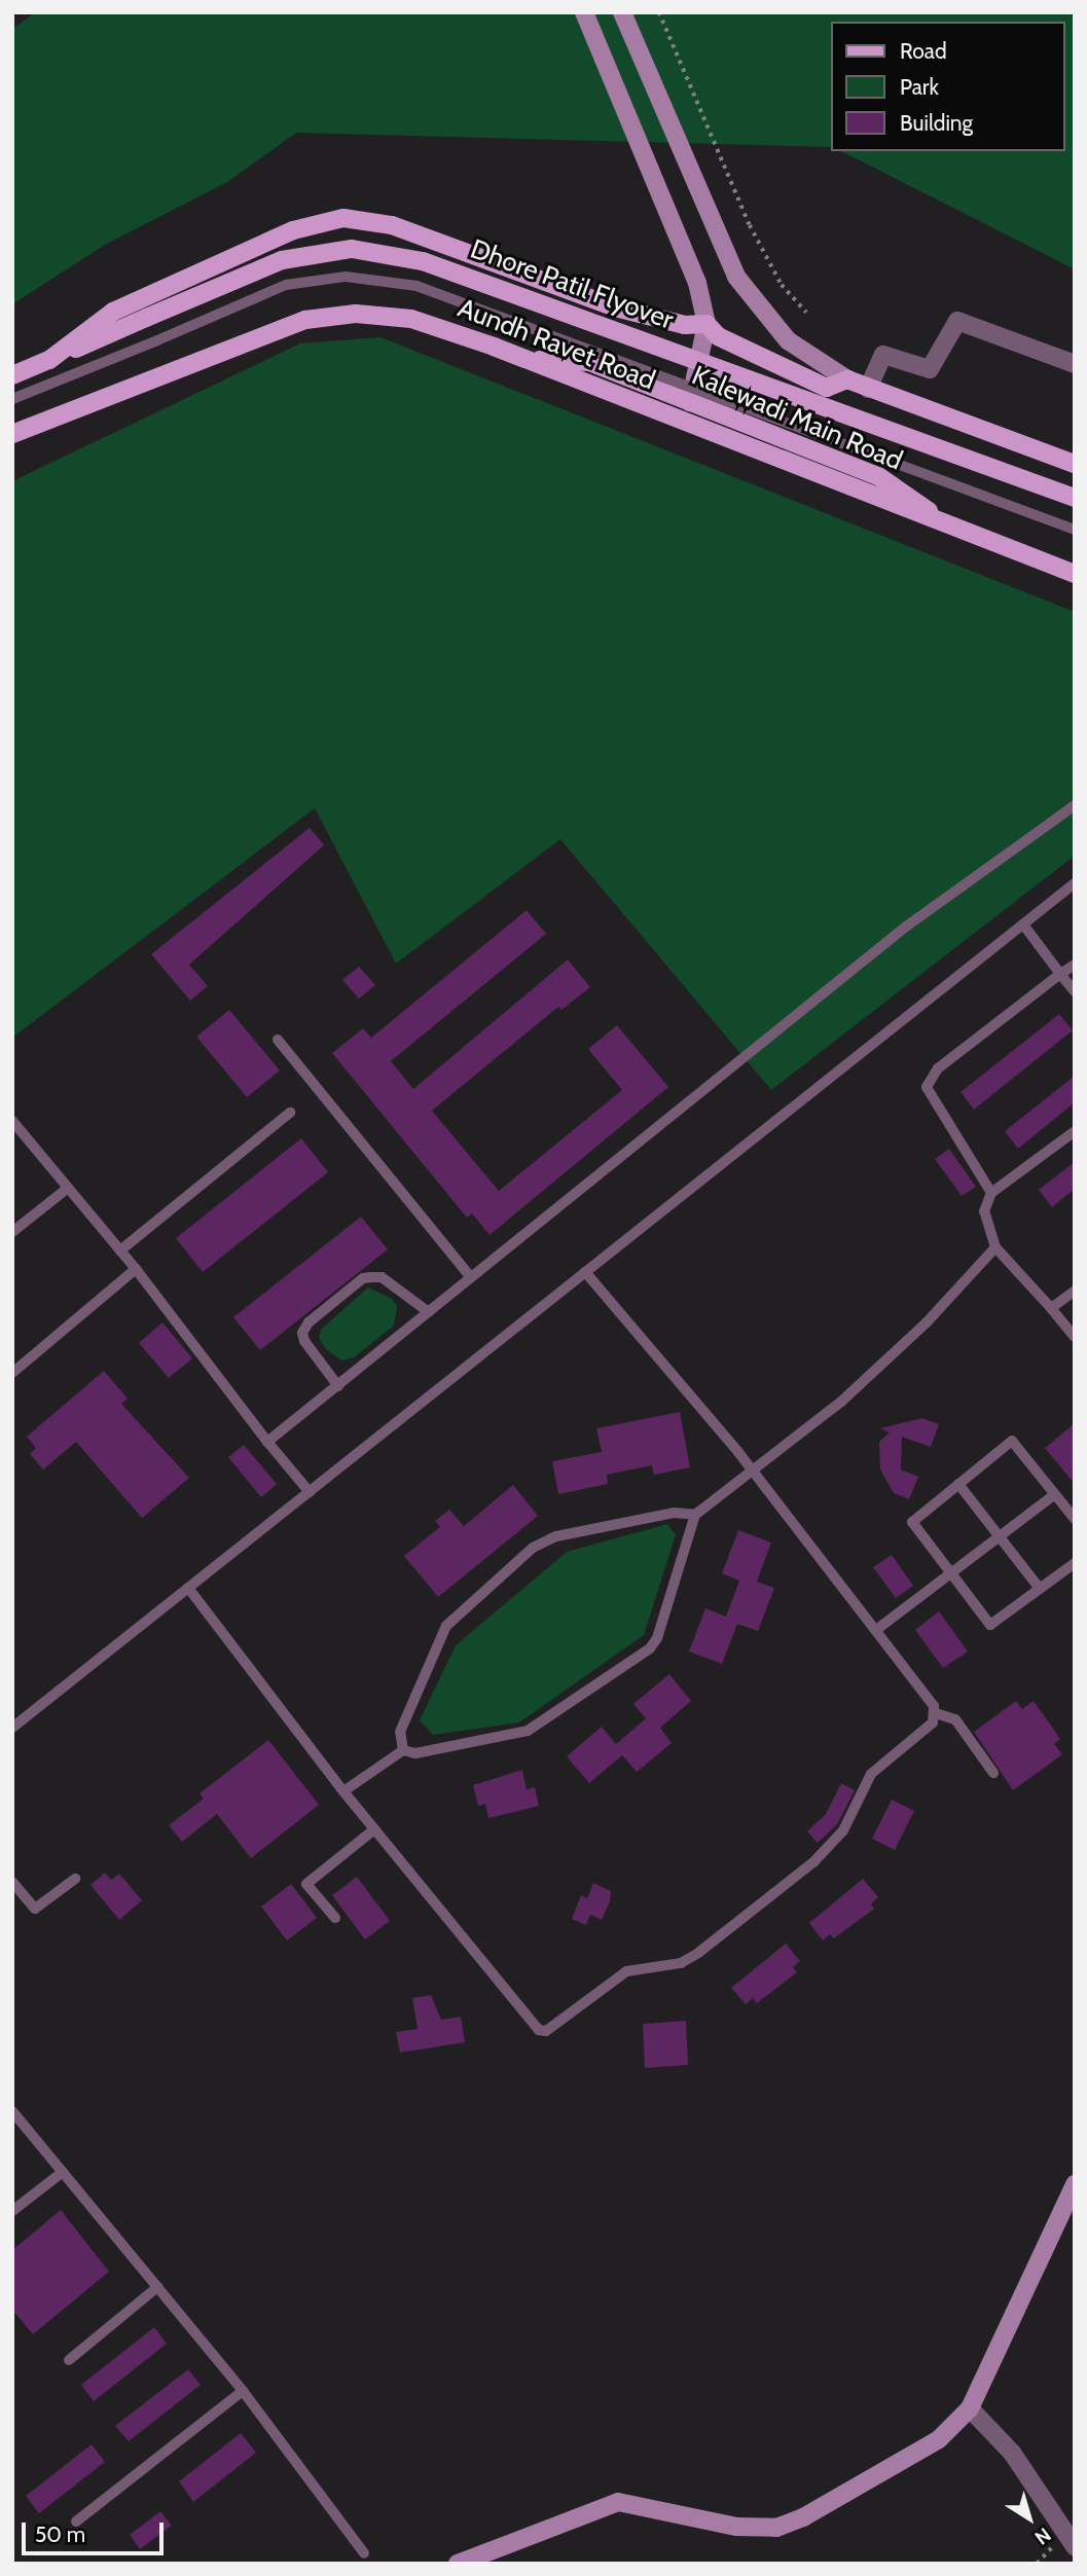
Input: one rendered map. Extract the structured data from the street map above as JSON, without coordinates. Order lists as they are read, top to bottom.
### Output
{
  "streets": {
    "main road": ["Dhore Patil Flyover", "Aundh Ravet Road", "Kalewadi Main Road"]
  },
  "crossings": [
    ["Dhore Patil Flyover", "Aundh Ravet Road"],
    ["Aundh Ravet Road", "Kalewadi Main Road"]
  ],
  "legend": ["Road", "Park", "Building"],
  "scale_bar": "50 m",
  "north": "bottom right"
}
